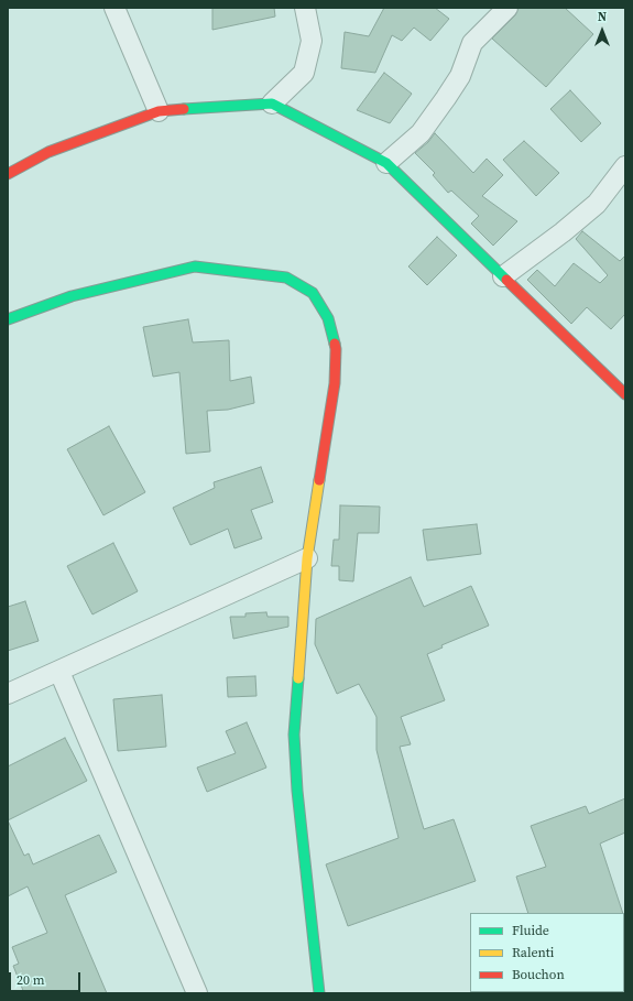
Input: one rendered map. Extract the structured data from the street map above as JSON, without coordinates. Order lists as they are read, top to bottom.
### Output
{
  "legend": ["Fluide", "Ralenti", "Bouchon"],
  "scale_bar": "20 m",
  "north": "top"
}
